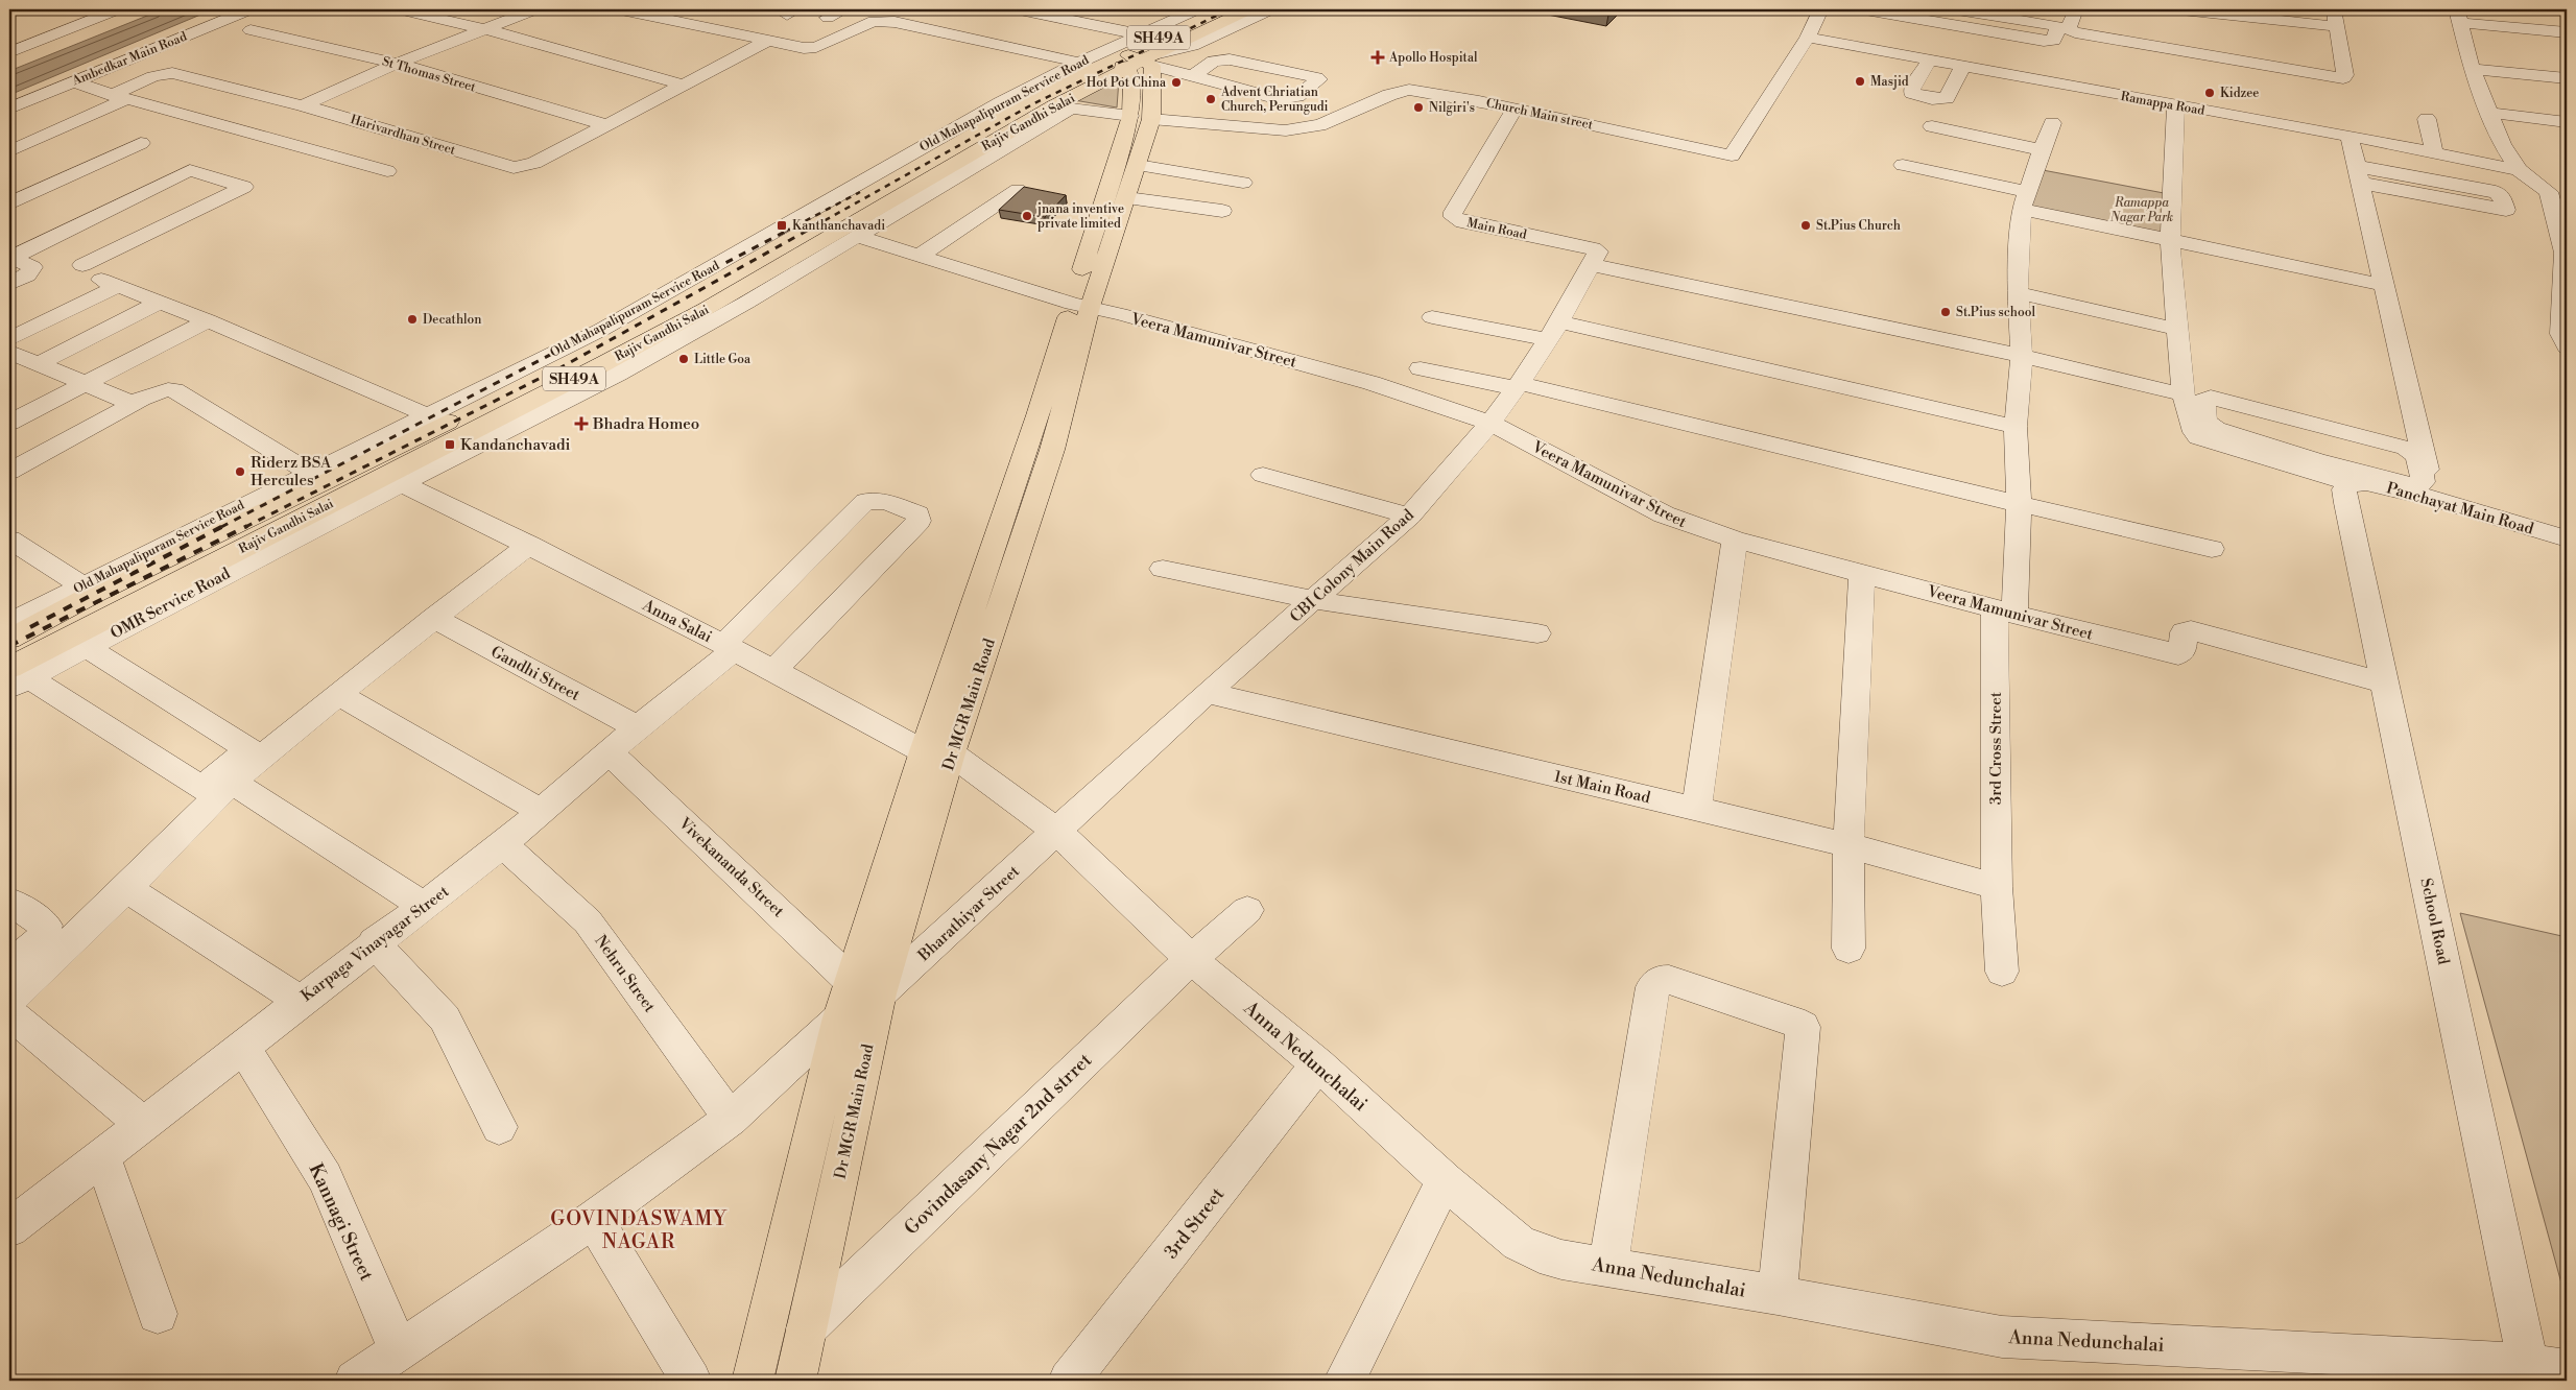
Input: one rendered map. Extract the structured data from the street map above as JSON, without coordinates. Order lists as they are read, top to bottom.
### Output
{
  "streets": {
    "main road": ["SH49A", "Rajiv Gandhi Salai", "Dr MGR Main Road"],
    "street": [
      "Ambedkar Main Road",
      "St Thomas Street",
      "Old Mahapalipuram Service Road",
      "Ramappa Road",
      "Church Main street",
      "Harivardhan Street",
      "Main Road",
      "Veera Mamunivar Street",
      "Panchayat Main Road",
      "CBI Colony Main Road",
      "OMR Service Road",
      "Anna Salai",
      "Gandhi Street",
      "3rd Cross Street",
      "1st Main Road",
      "Vivekananda Street",
      "Bharathiyar Street",
      "School Road",
      "Karpaga Vinayagar Street",
      "Nehru Street",
      "Anna Nedunchalai",
      "Govindasany Nagar 2nd strret",
      "Kannagi Street",
      "3rd Street"
    ]
  },
  "crossings": [
    ["St Thomas Street", "Harivardhan Street"],
    ["Old Mahapalipuram Service Road", "Rajiv Gandhi Salai"],
    ["Ramappa Road", "Church Main street"],
    ["Church Main street", "Rajiv Gandhi Salai"],
    ["Church Main street", "Main Road"],
    ["Church Main street", "OMR Service Road"],
    ["Church Main street", "Dr MGR Main Road"],
    ["Rajiv Gandhi Salai", "OMR Service Road"],
    ["Rajiv Gandhi Salai", "Anna Salai"],
    ["Rajiv Gandhi Salai", "Dr MGR Main Road"],
    ["Main Road", "CBI Colony Main Road"],
    ["Veera Mamunivar Street", "CBI Colony Main Road"],
    ["Veera Mamunivar Street", "OMR Service Road"],
    ["Veera Mamunivar Street", "Dr MGR Main Road"],
    ["Veera Mamunivar Street", "3rd Cross Street"],
    ["Veera Mamunivar Street", "School Road"],
    ["Panchayat Main Road", "School Road"],
    ["CBI Colony Main Road", "1st Main Road"],
    ["CBI Colony Main Road", "Bharathiyar Street"],
    ["CBI Colony Main Road", "Anna Nedunchalai"],
    ["OMR Service Road", "Anna Salai"],
    ["Anna Salai", "Dr MGR Main Road"],
    ["Anna Salai", "Karpaga Vinayagar Street"],
    ["Anna Salai", "Anna Nedunchalai"],
    ["Gandhi Street", "Karpaga Vinayagar Street"],
    ["Dr MGR Main Road", "Vivekananda Street"],
    ["Dr MGR Main Road", "Bharathiyar Street"],
    ["Dr MGR Main Road", "Anna Nedunchalai"],
    ["Dr MGR Main Road", "Govindasany Nagar 2nd strret"],
    ["3rd Cross Street", "1st Main Road"],
    ["Vivekananda Street", "Bharathiyar Street"],
    ["Vivekananda Street", "Karpaga Vinayagar Street"],
    ["Bharathiyar Street", "Anna Nedunchalai"],
    ["School Road", "Anna Nedunchalai"],
    ["Karpaga Vinayagar Street", "Nehru Street"],
    ["Karpaga Vinayagar Street", "Kannagi Street"],
    ["Anna Nedunchalai", "Govindasany Nagar 2nd strret"],
    ["Anna Nedunchalai", "3rd Street"]
  ],
  "districts": ["GOVINDASWAMY NAGAR"],
  "parks": ["Ramappa Nagar Park"],
  "places": {
    "health": ["Apollo Hospital", "Bhadra Homeo"],
    "other": [
      "Masjid",
      "Hot Pot China",
      "Kidzee",
      "Advent Chriatian Church, Perungudi",
      "Nilgiri's",
      "jnana inventive private limited",
      "St.Pius Church",
      "St.Pius school",
      "Decathlon",
      "Little Goa",
      "Riderz BSA Hercules"
    ],
    "transit": ["Kanthanchavadi", "Kandanchavadi"]
  }
}
